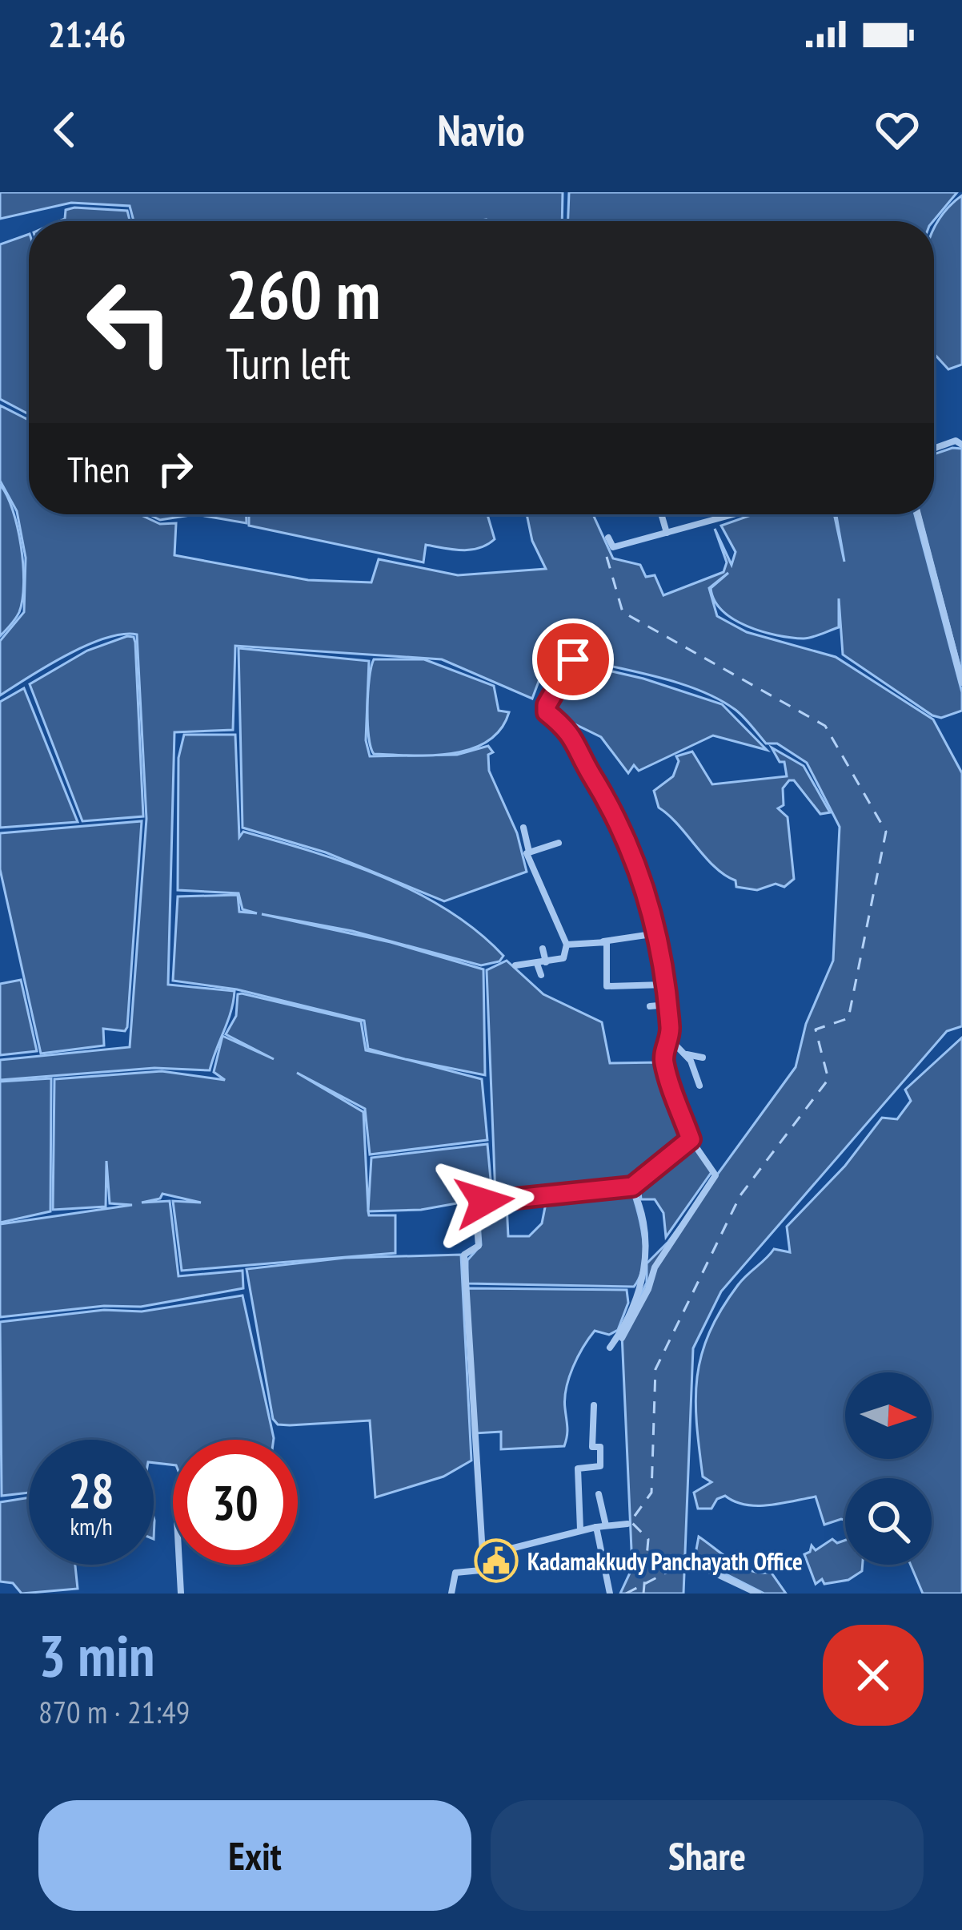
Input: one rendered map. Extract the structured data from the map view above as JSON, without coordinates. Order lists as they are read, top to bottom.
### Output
{
  "places": {
    "public building": ["Kadamakkudy Panchayath Office"]
  },
  "north": "right",
  "page": {
    "status": "21:46",
    "header": "Navio",
    "turn": ["260 m", "Turn left"],
    "then": "Then",
    "speed": "28 km/h",
    "limit": "30",
    "heading": ["3 min", "870 m · 21:49"],
    "buttons": ["Exit", "Share"]
  }
}
